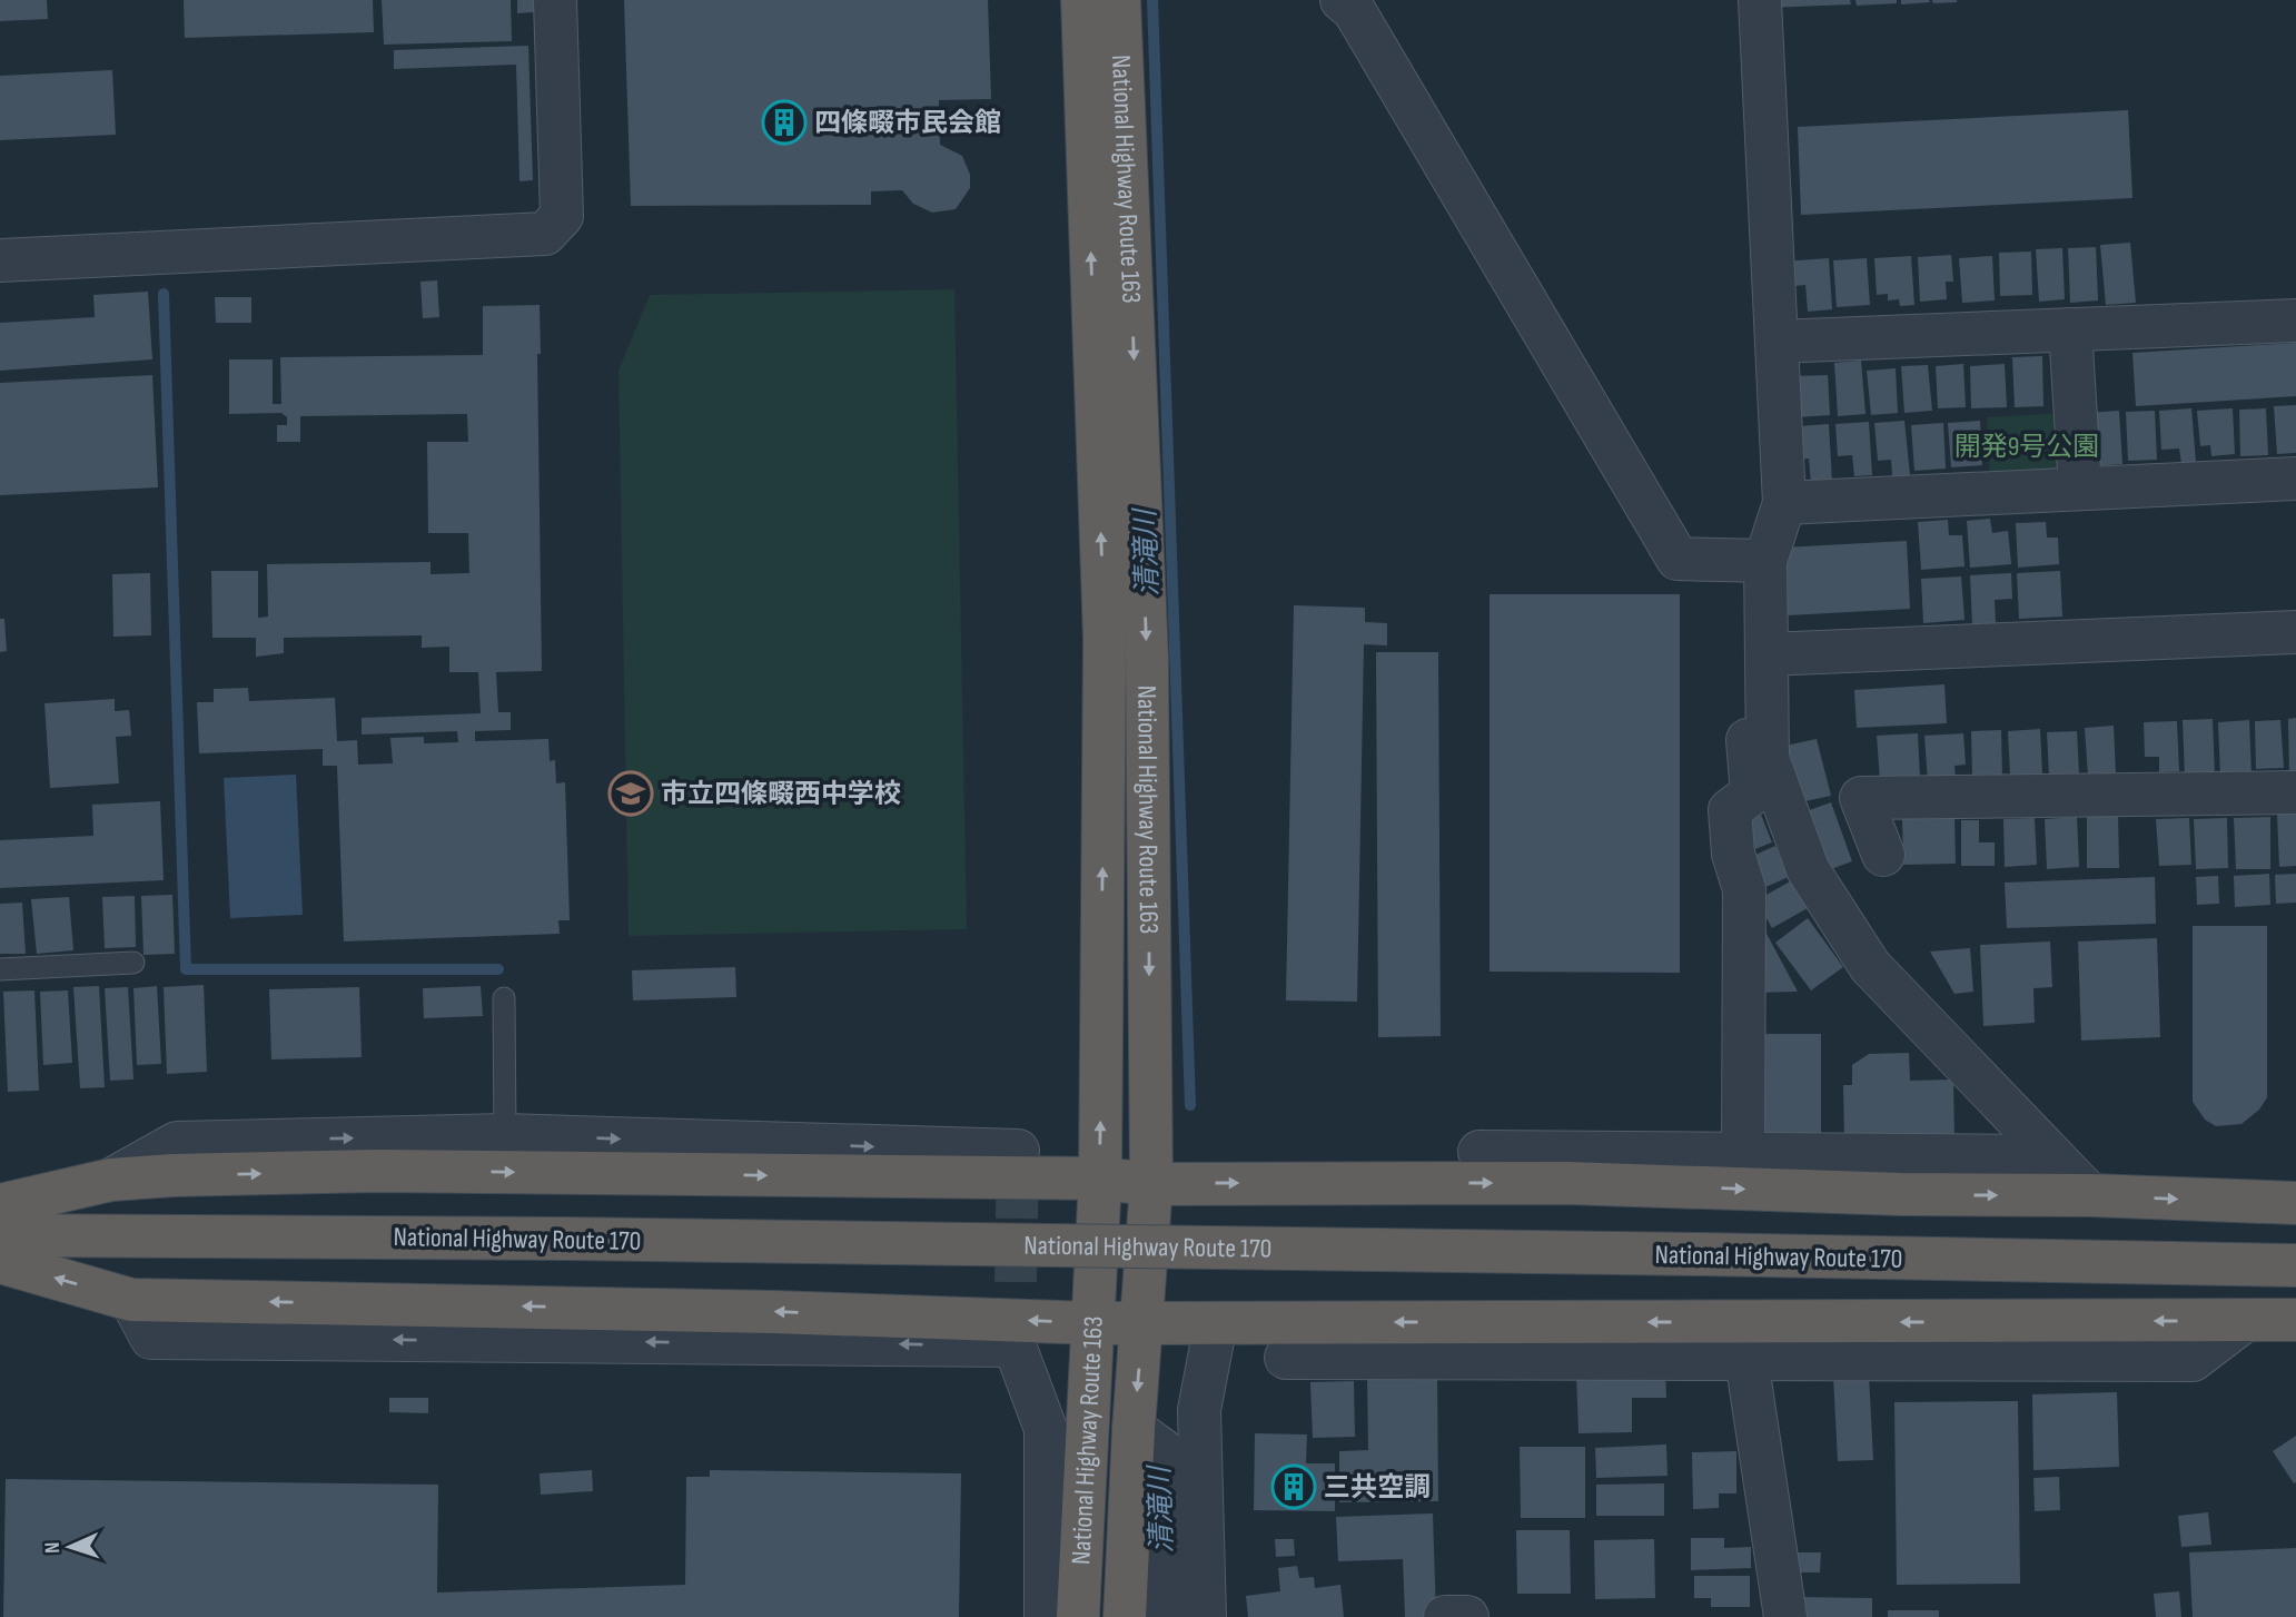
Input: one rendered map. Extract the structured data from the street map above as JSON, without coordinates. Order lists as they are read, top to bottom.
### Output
{
  "streets": {
    "highway": ["National Highway Route 163", "National Highway Route 170"]
  },
  "water": ["清滝川"],
  "parks": ["開発9号公園"],
  "places": {
    "building": ["四條畷市民会館", "三共空調"],
    "school or university": ["市立四條畷西中学校"]
  },
  "north": "left"
}
